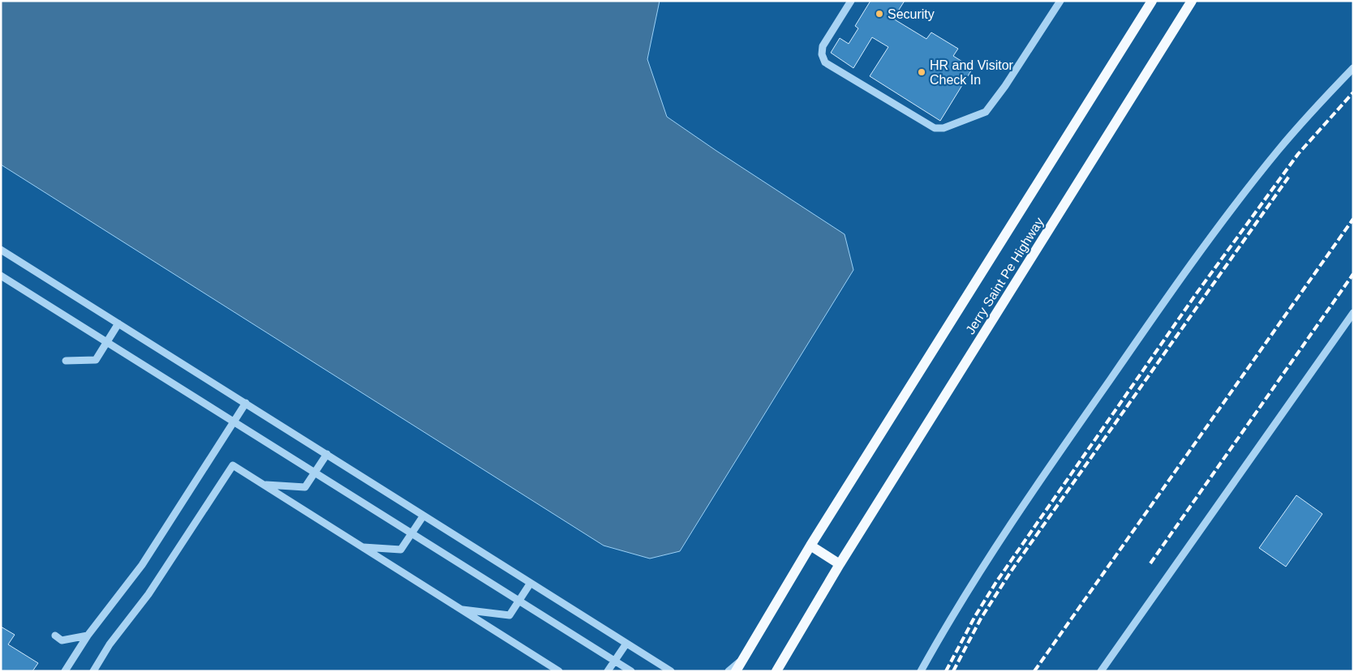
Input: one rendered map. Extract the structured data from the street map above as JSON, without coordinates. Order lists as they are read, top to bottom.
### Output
{
  "streets": {
    "main road": ["Jerry Saint Pe Highway"]
  },
  "places": ["Security", "HR and Visitor Check In"]
}
